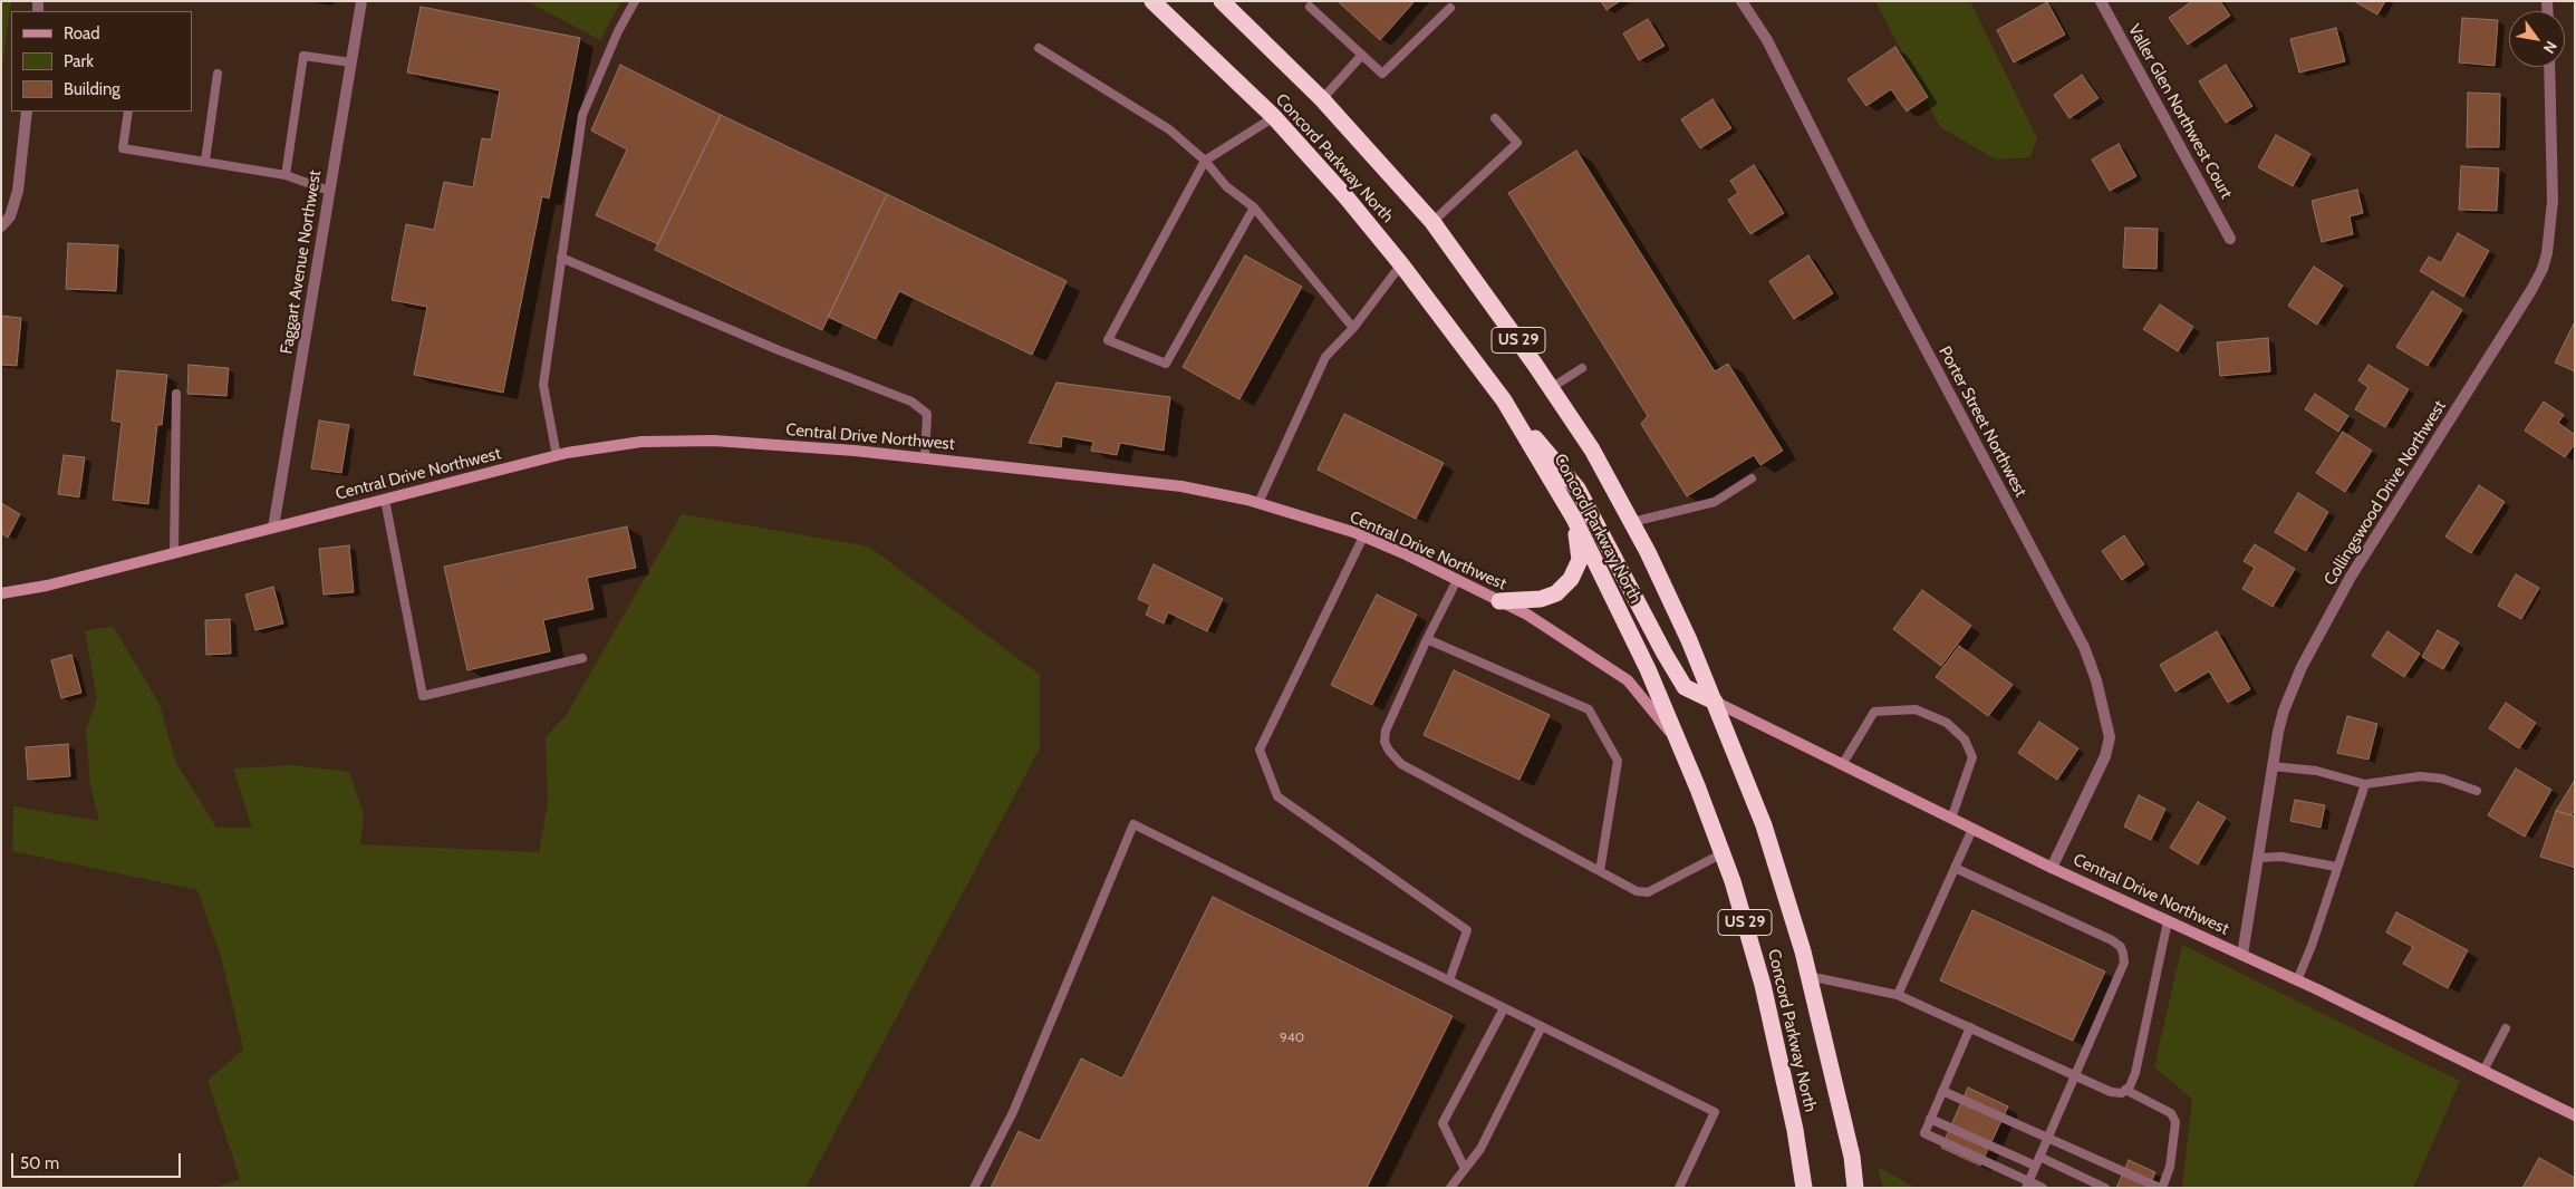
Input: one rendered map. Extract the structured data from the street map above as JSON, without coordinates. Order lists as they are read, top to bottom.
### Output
{
  "streets": {
    "highway": ["Concord Parkway North", "US 29"],
    "street": [
      "Valler Glen Northwest Court",
      "Faggart Avenue Northwest",
      "Porter Street Northwest",
      "Central Drive Northwest",
      "Collingswood Drive Northwest"
    ]
  },
  "crossings": [
    ["Concord Parkway North", "Central Drive Northwest"],
    ["Faggart Avenue Northwest", "Central Drive Northwest"],
    ["Porter Street Northwest", "Central Drive Northwest"],
    ["Central Drive Northwest", "Collingswood Drive Northwest"]
  ],
  "house_numbers": ["940"],
  "legend": ["Road", "Park", "Building"],
  "scale_bar": "50 m",
  "north": "bottom right"
}
